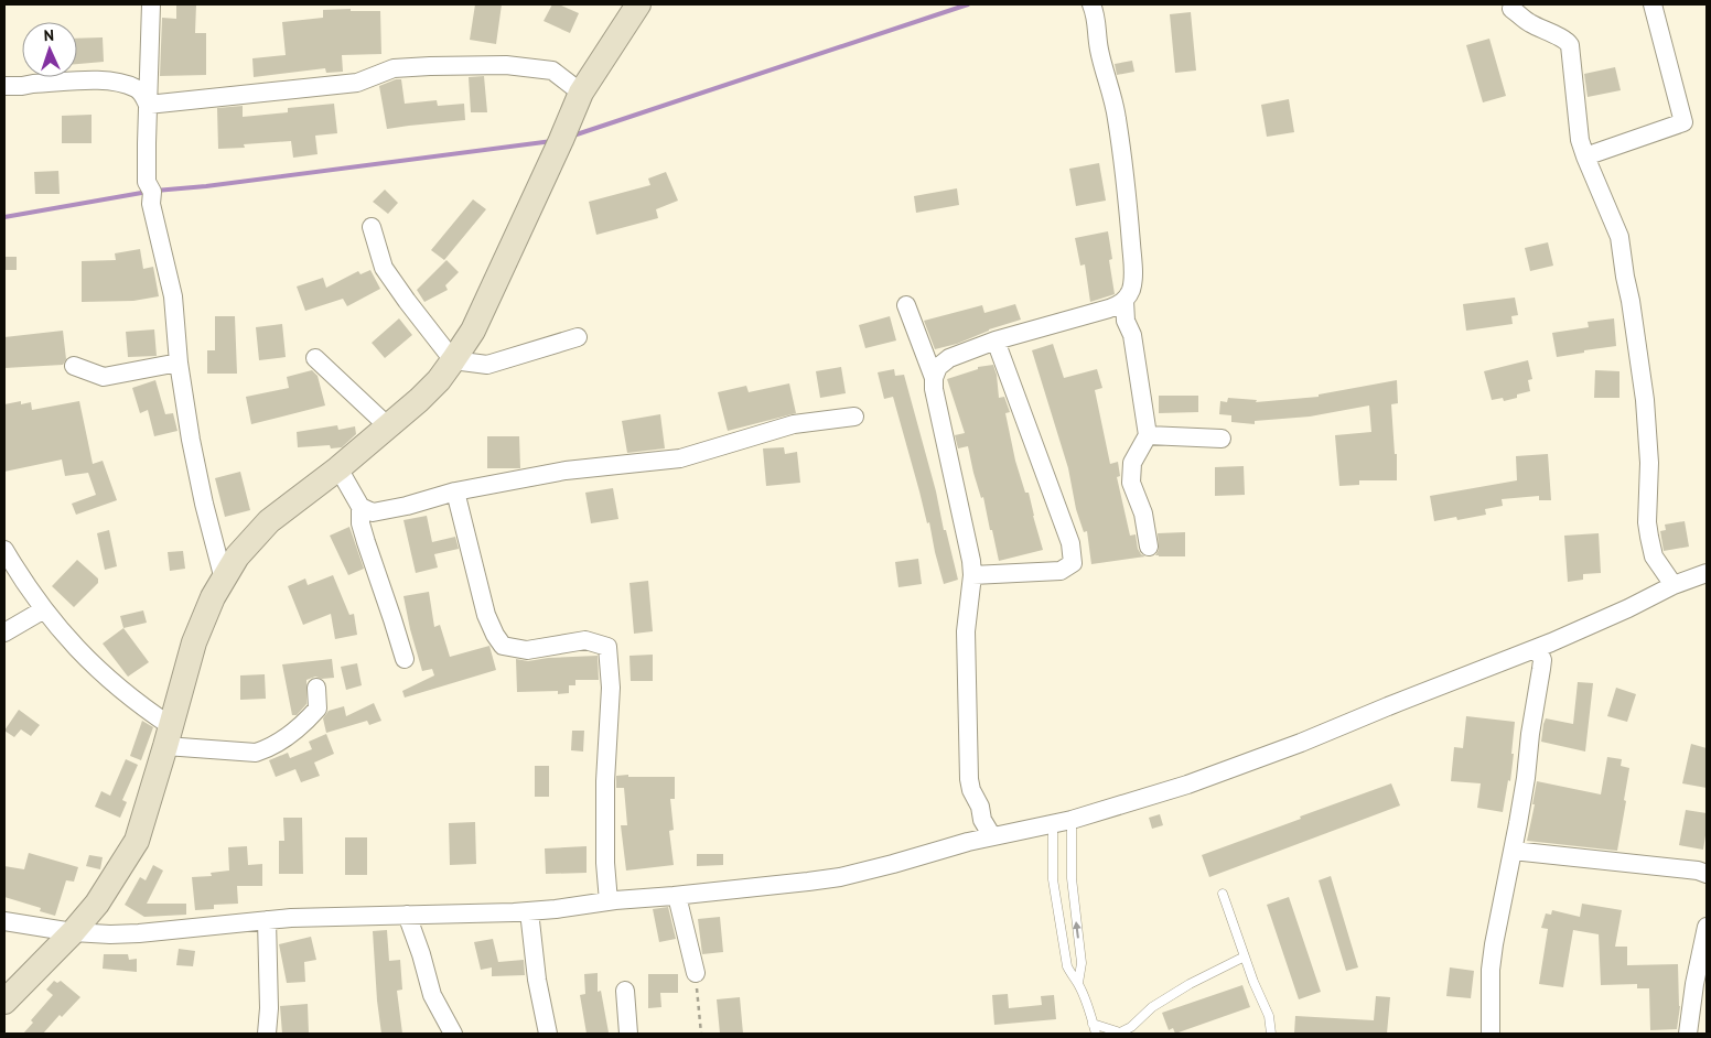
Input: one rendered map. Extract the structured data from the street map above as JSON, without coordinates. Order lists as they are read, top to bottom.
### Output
{
  "north": "top"
}
